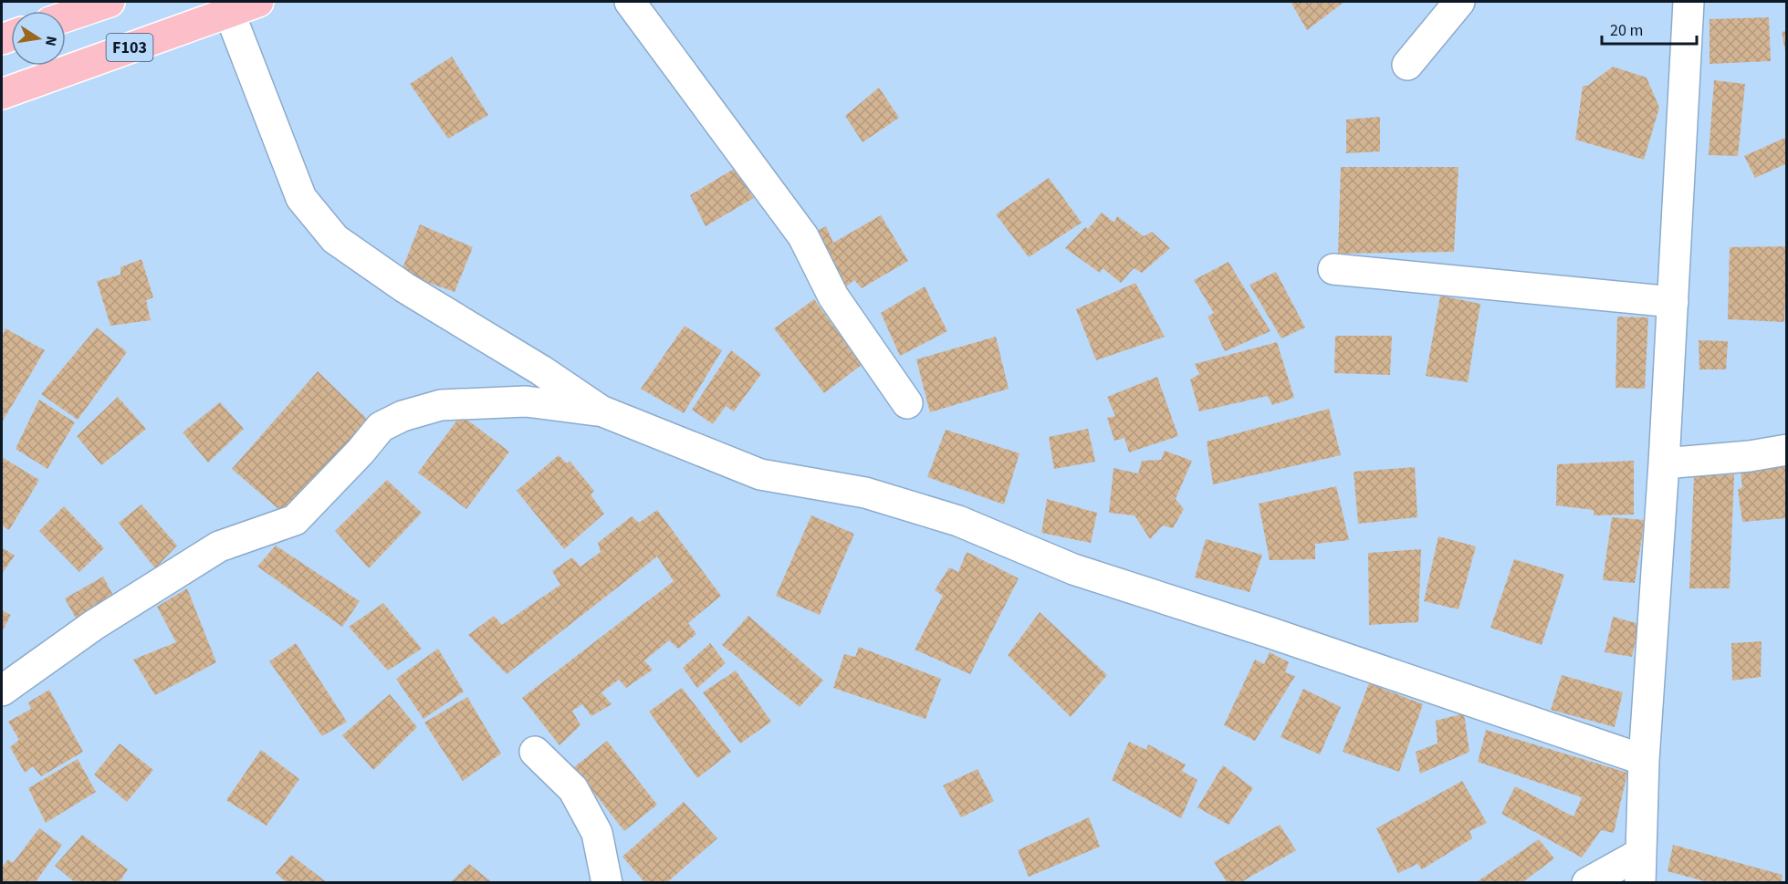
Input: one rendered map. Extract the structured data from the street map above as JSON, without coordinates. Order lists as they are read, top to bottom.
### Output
{
  "streets": {
    "main road": ["F103"]
  },
  "scale_bar": "20 m",
  "north": "right"
}
